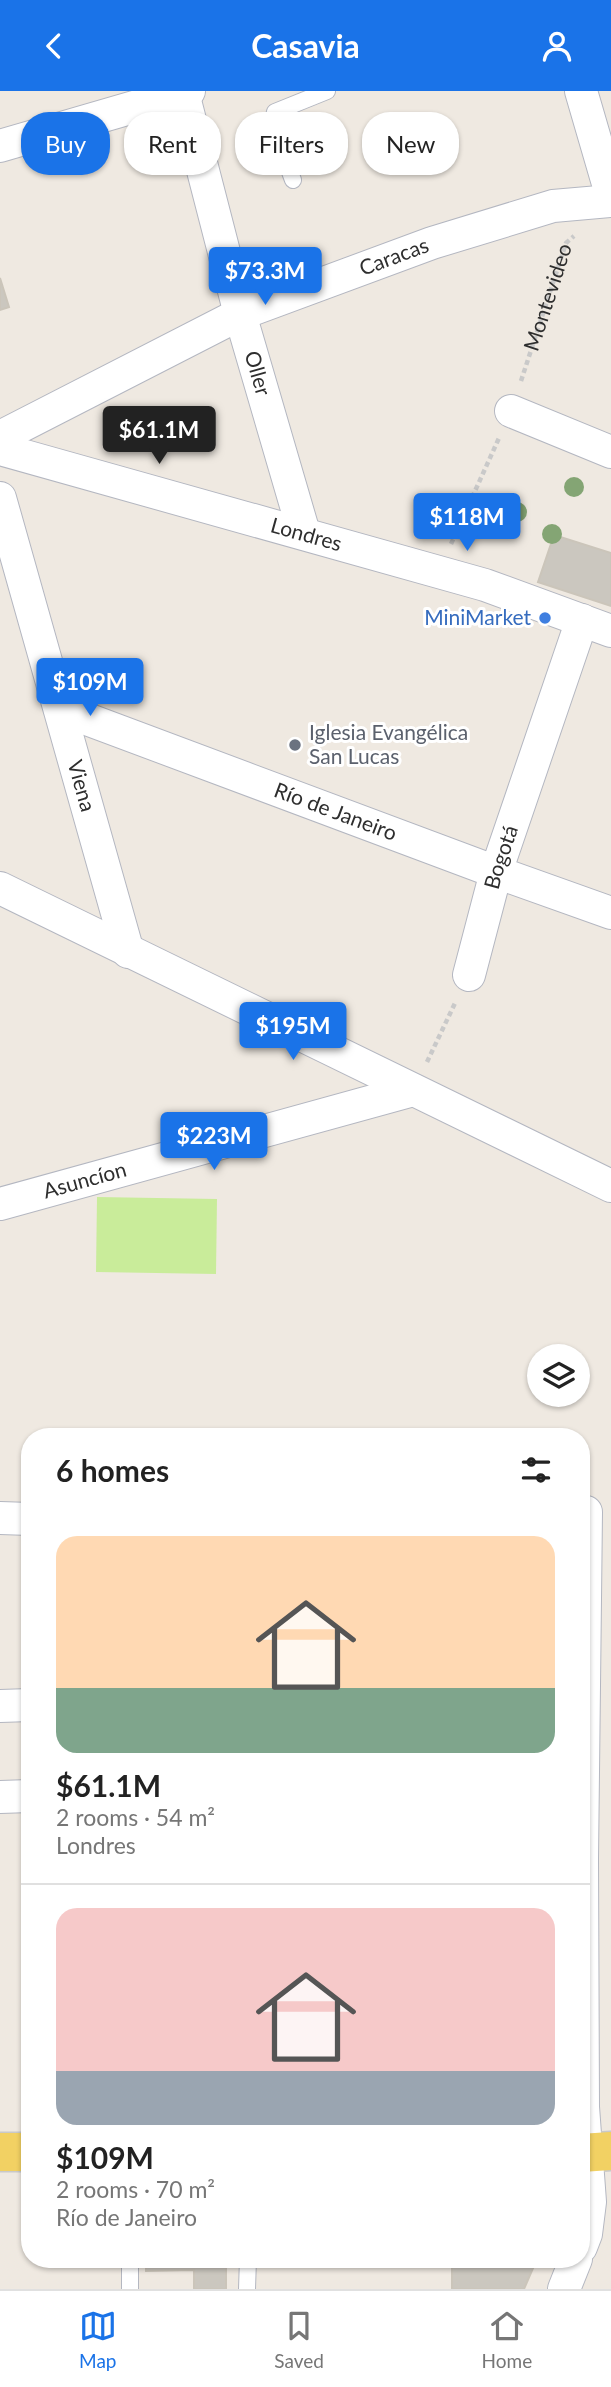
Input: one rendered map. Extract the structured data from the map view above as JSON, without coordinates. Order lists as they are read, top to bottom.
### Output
{
  "streets": {
    "street": [
      "Caracas",
      "Oller",
      "Londres",
      "Viena",
      "Río de Janeiro",
      "Bogotá",
      "Asuncíon"
    ],
    "path": ["Montevideo"]
  },
  "crossings": [
    ["Caracas", "Oller"],
    ["Oller", "Londres"],
    ["Londres", "Bogotá"],
    ["Viena", "Río de Janeiro"],
    ["Río de Janeiro", "Bogotá"]
  ],
  "places": ["MiniMarket", "Iglesia Evangélica San Lucas"],
  "page": {
    "header": "Casavia",
    "chip": [
      "Buy",
      "Rent",
      "Filters",
      "New"
    ],
    "price": [
      "$73.3M",
      "$61.1M",
      "$118M",
      "$109M",
      "$195M",
      "$223M"
    ],
    "heading": "6 homes",
    "list": [
      {
        "name": "$61.1M",
        "note": "2 rooms · 54 m² · Londres"
      },
      {
        "name": "$109M",
        "note": "2 rooms · 70 m² · Río de Janeiro"
      }
    ],
    "tabs": ["Map", "Saved", "Home"]
  }
}
